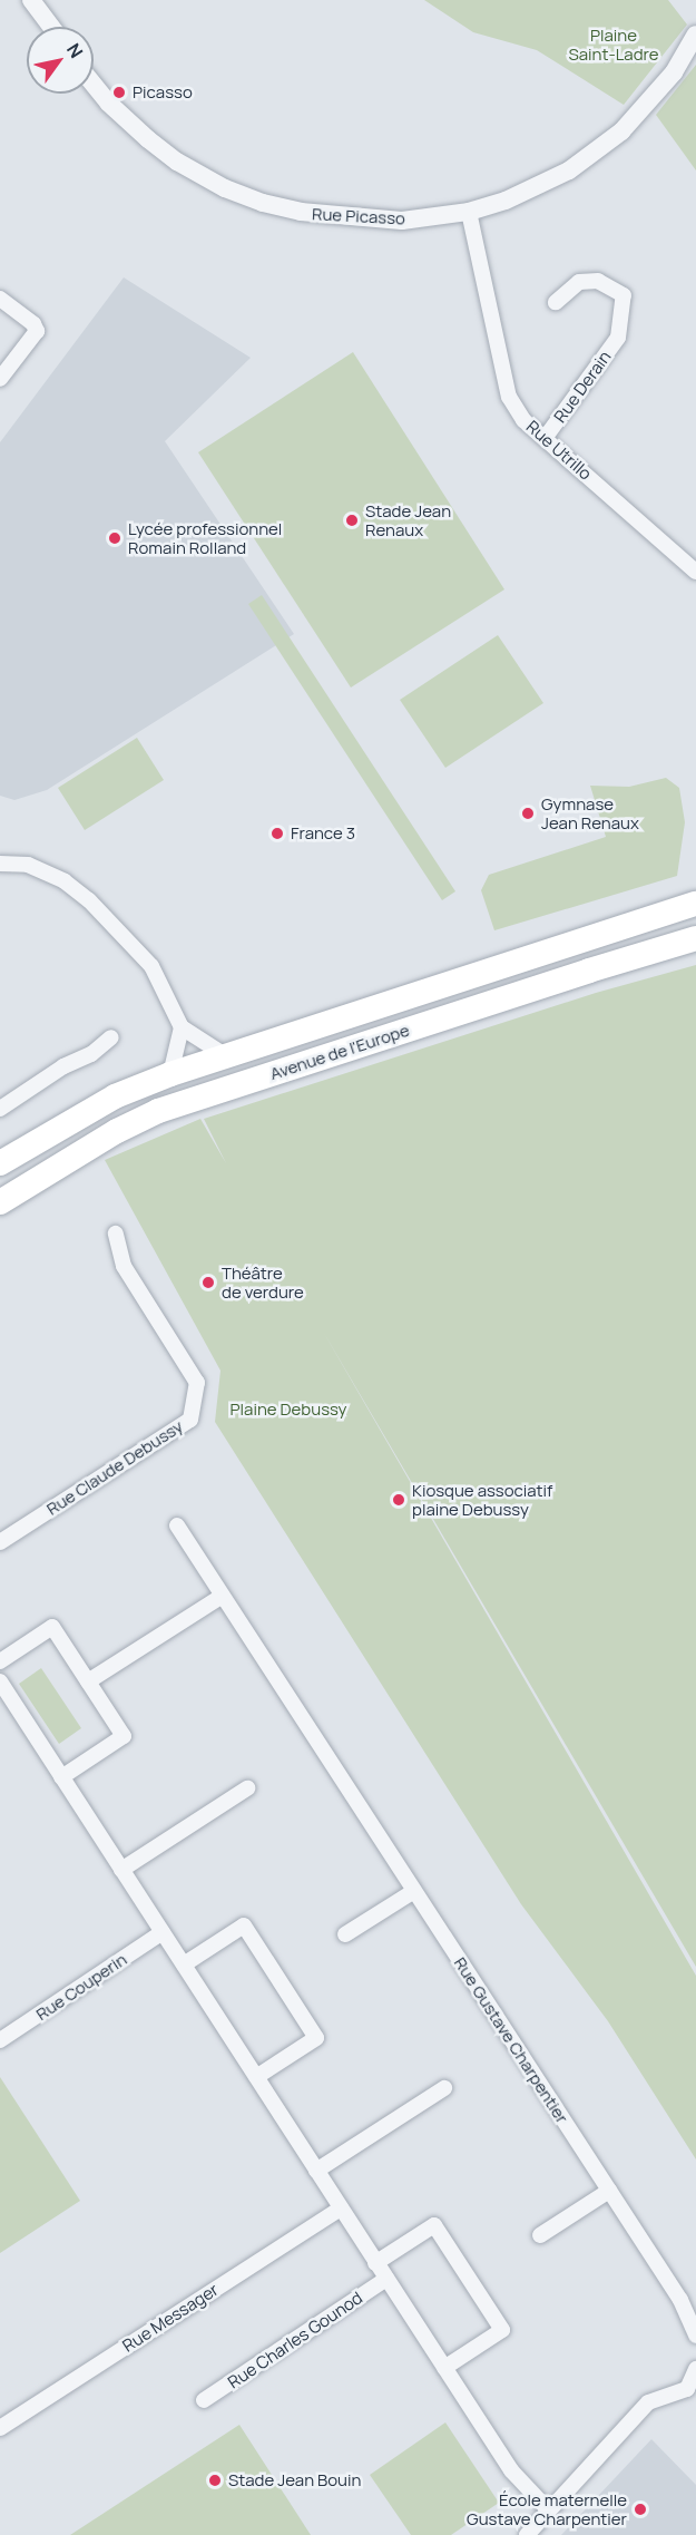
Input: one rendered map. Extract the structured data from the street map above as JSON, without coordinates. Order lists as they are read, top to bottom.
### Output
{
  "streets": {
    "main road": ["Avenue de l'Europe"],
    "street": [
      "Rue Picasso",
      "Rue Derain",
      "Rue Utrillo",
      "Rue Claude Debussy",
      "Rue Couperin",
      "Rue Gustave Charpentier",
      "Rue Messager",
      "Rue Charles Gounod"
    ]
  },
  "crossings": [
    ["Rue Picasso", "Rue Utrillo"],
    ["Rue Derain", "Rue Utrillo"]
  ],
  "parks": ["Plaine Saint-Ladre", "Plaine Debussy"],
  "places": [
    "Picasso",
    "Stade Jean Renaux",
    "Lycée professionnel Romain Rolland",
    "Gymnase Jean Renaux",
    "France 3",
    "Théâtre de verdure",
    "Kiosque associatif plaine Debussy",
    "Stade Jean Bouin",
    "École maternelle Gustave Charpentier"
  ],
  "north": "top right"
}
